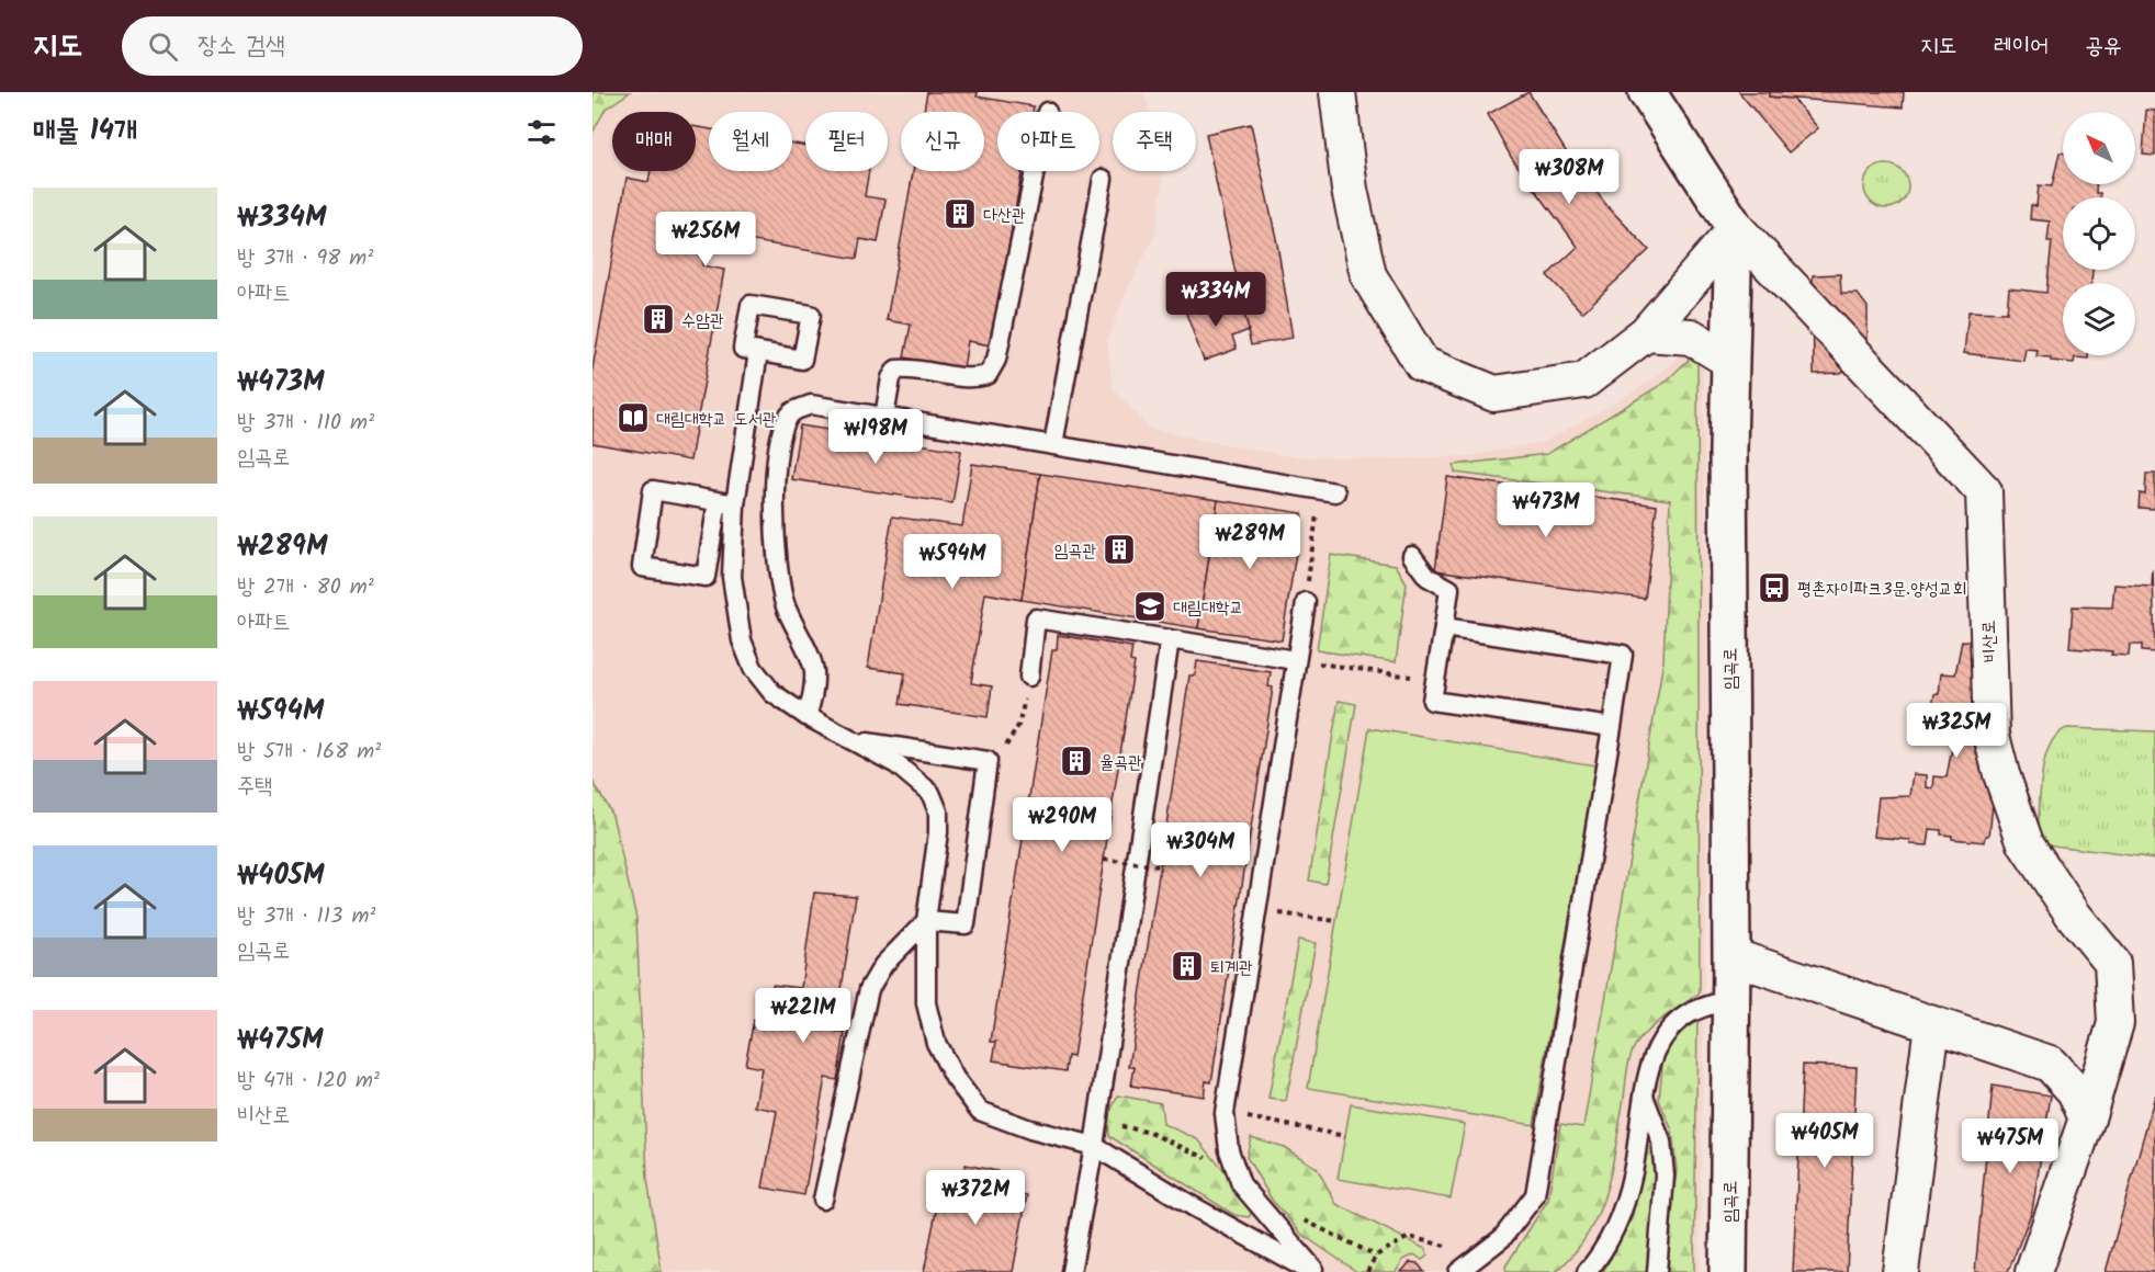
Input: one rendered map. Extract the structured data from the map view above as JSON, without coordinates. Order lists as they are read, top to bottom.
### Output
{
  "streets": {
    "street": ["비산로", "임곡로"]
  },
  "crossings": [
    ["비산로", "임곡로"]
  ],
  "places": {
    "building": [
      "다산관",
      "수암관",
      "임곡관",
      "율곡관",
      "퇴계관"
    ],
    "library": ["대림대학교 도서관"],
    "bus stop": ["평촌자이파크3문.양성교회"],
    "school or university": ["대림대학교"]
  },
  "north": "top left",
  "page": {
    "header": "지도",
    "search": "장소 검색",
    "nav": ["지도", "레이어", "공유"],
    "heading": "매물 14개",
    "chip": [
      "매매",
      "월세",
      "필터",
      "신규",
      "아파트",
      "주택"
    ],
    "price": [
      "₩308M",
      "₩256M",
      "₩334M",
      "₩198M",
      "₩473M",
      "₩289M",
      "₩594M",
      "₩325M",
      "₩290M",
      "₩304M",
      "₩221M",
      "₩405M",
      "₩475M",
      "₩372M"
    ],
    "list": [
      {
        "name": "₩334M",
        "note": "방 3개 · 98 m² · 아파트"
      },
      {
        "name": "₩473M",
        "note": "방 3개 · 110 m² · 임곡로"
      },
      {
        "name": "₩289M",
        "note": "방 2개 · 80 m² · 아파트"
      },
      {
        "name": "₩594M",
        "note": "방 5개 · 168 m² · 주택"
      },
      {
        "name": "₩405M",
        "note": "방 3개 · 113 m² · 임곡로"
      },
      {
        "name": "₩475M",
        "note": "방 4개 · 120 m² · 비산로"
      }
    ]
  }
}
